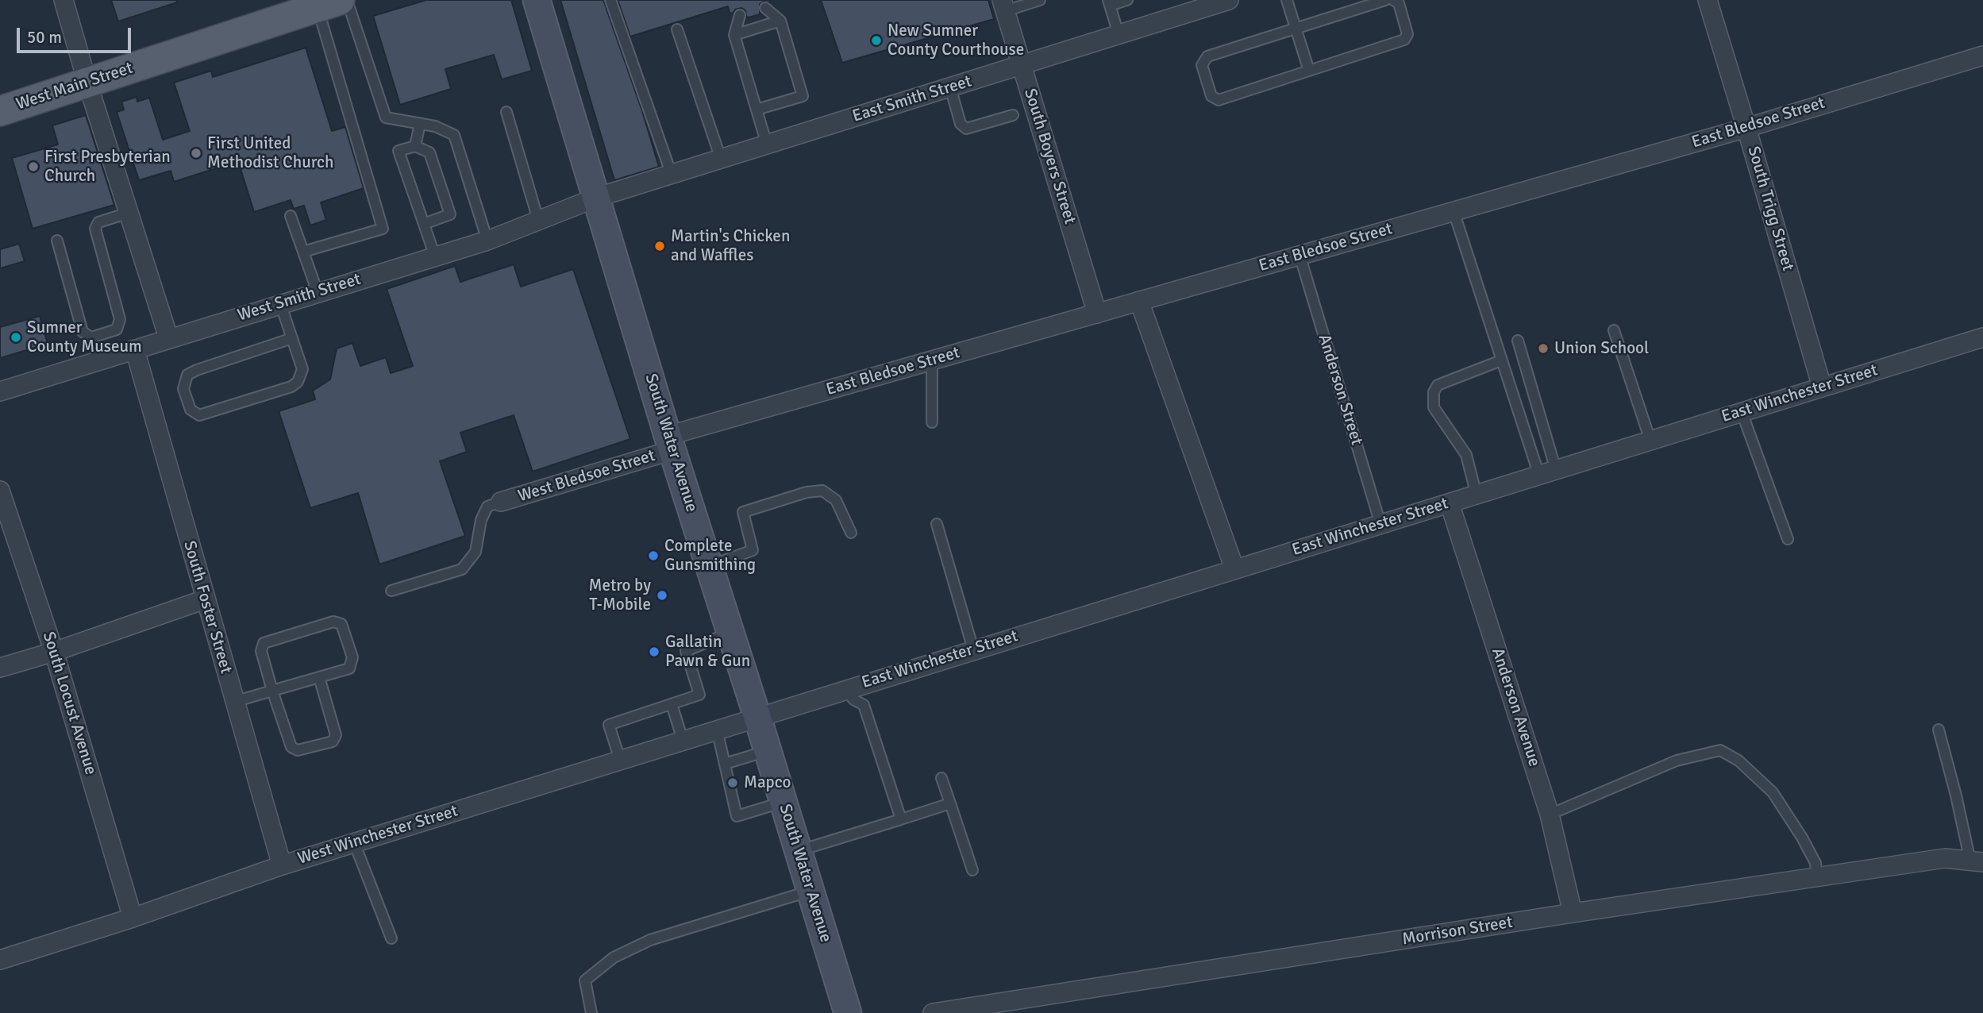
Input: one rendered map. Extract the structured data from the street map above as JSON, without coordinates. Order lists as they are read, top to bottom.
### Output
{
  "streets": {
    "main road": ["West Main Street", "South Water Avenue"],
    "street": [
      "East Smith Street",
      "East Bledsoe Street",
      "South Boyers Street",
      "South Trigg Street",
      "West Smith Street",
      "East Winchester Street",
      "West Bledsoe Street",
      "South Foster Street",
      "South Locust Avenue",
      "Anderson Avenue",
      "West Winchester Street",
      "Morrison Street"
    ],
    "lane": ["Anderson Street"]
  },
  "crossings": [
    ["East Smith Street", "South Boyers Street"],
    ["East Smith Street", "West Smith Street"],
    ["East Smith Street", "South Water Avenue"],
    ["East Bledsoe Street", "South Boyers Street"],
    ["East Bledsoe Street", "South Trigg Street"],
    ["East Bledsoe Street", "Anderson Street"],
    ["East Bledsoe Street", "South Water Avenue"],
    ["East Bledsoe Street", "West Bledsoe Street"],
    ["South Trigg Street", "East Winchester Street"],
    ["West Smith Street", "South Water Avenue"],
    ["West Smith Street", "South Foster Street"],
    ["Anderson Street", "East Winchester Street"],
    ["East Winchester Street", "South Water Avenue"],
    ["East Winchester Street", "Anderson Avenue"],
    ["East Winchester Street", "West Winchester Street"],
    ["South Water Avenue", "West Bledsoe Street"],
    ["South Water Avenue", "West Winchester Street"],
    ["South Foster Street", "West Winchester Street"],
    ["South Locust Avenue", "West Winchester Street"],
    ["Anderson Avenue", "Morrison Street"]
  ],
  "places": [
    "New Sumner County Courthouse",
    "First United Methodist Church",
    "First Presbyterian Church",
    "Martin's Chicken and Waffles",
    "Sumner County Museum",
    "Union School",
    "Complete Gunsmithing",
    "Metro by T-Mobile",
    "Gallatin Pawn & Gun",
    "Mapco"
  ],
  "scale_bar": "50 m"
}
